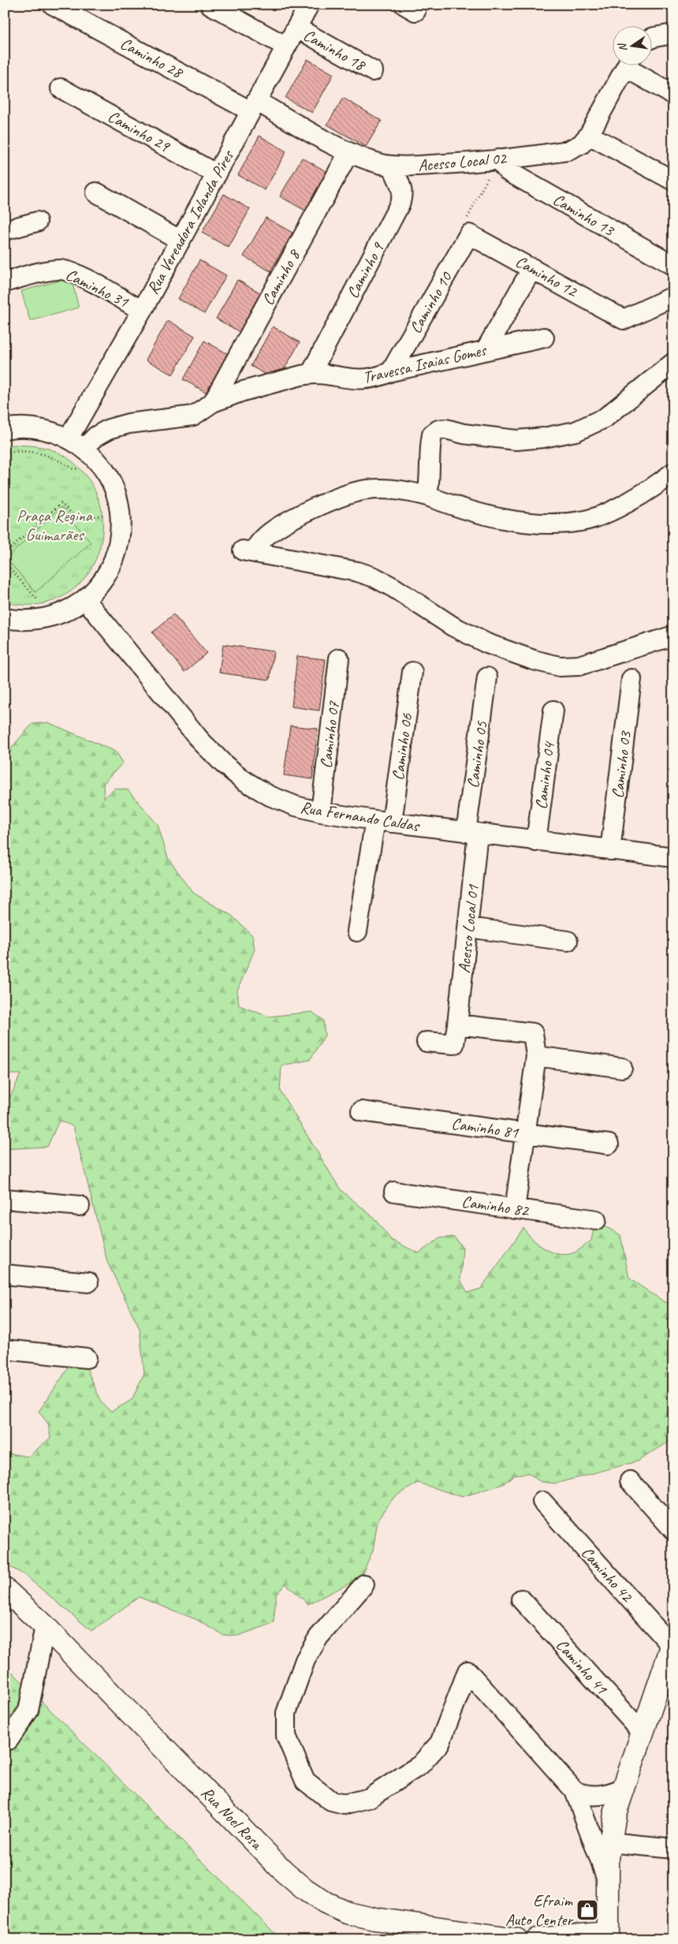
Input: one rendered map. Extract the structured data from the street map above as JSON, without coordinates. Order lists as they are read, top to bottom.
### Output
{
  "streets": {
    "main road": ["Rua Noel Rosa"],
    "street": [
      "Caminho 18",
      "Caminho 28",
      "Caminho 29",
      "Acesso Local 02",
      "Caminho 13",
      "Rua Vereadora Iolanda Píres",
      "Caminho 9",
      "Caminho 12",
      "Caminho 8",
      "Caminho 31",
      "Caminho 10",
      "Travessa Isaias Gomes",
      "Caminho 07",
      "Caminho 06",
      "Caminho 05",
      "Caminho 03",
      "Caminho 04",
      "Rua Fernando Caldas",
      "Acesso Local 01",
      "Caminho 81",
      "Caminho 82",
      "Caminho 42",
      "Caminho 41"
    ]
  },
  "crossings": [
    ["Caminho 18", "Rua Vereadora Iolanda Píres"],
    ["Caminho 28", "Acesso Local 02"],
    ["Caminho 28", "Rua Vereadora Iolanda Píres"],
    ["Caminho 29", "Rua Vereadora Iolanda Píres"],
    ["Acesso Local 02", "Caminho 13"],
    ["Acesso Local 02", "Rua Vereadora Iolanda Píres"],
    ["Acesso Local 02", "Caminho 9"],
    ["Acesso Local 02", "Caminho 8"],
    ["Rua Vereadora Iolanda Píres", "Caminho 31"],
    ["Caminho 9", "Travessa Isaias Gomes"],
    ["Caminho 12", "Caminho 10"],
    ["Caminho 8", "Travessa Isaias Gomes"],
    ["Caminho 10", "Travessa Isaias Gomes"],
    ["Caminho 07", "Rua Fernando Caldas"],
    ["Caminho 06", "Rua Fernando Caldas"],
    ["Caminho 05", "Rua Fernando Caldas"],
    ["Caminho 05", "Acesso Local 01"],
    ["Caminho 03", "Rua Fernando Caldas"],
    ["Caminho 04", "Rua Fernando Caldas"],
    ["Rua Fernando Caldas", "Acesso Local 01"]
  ],
  "parks": ["Praça Regina Guimarães"],
  "places": {
    "shop": ["Efraim Auto Center"]
  },
  "north": "left"
}
